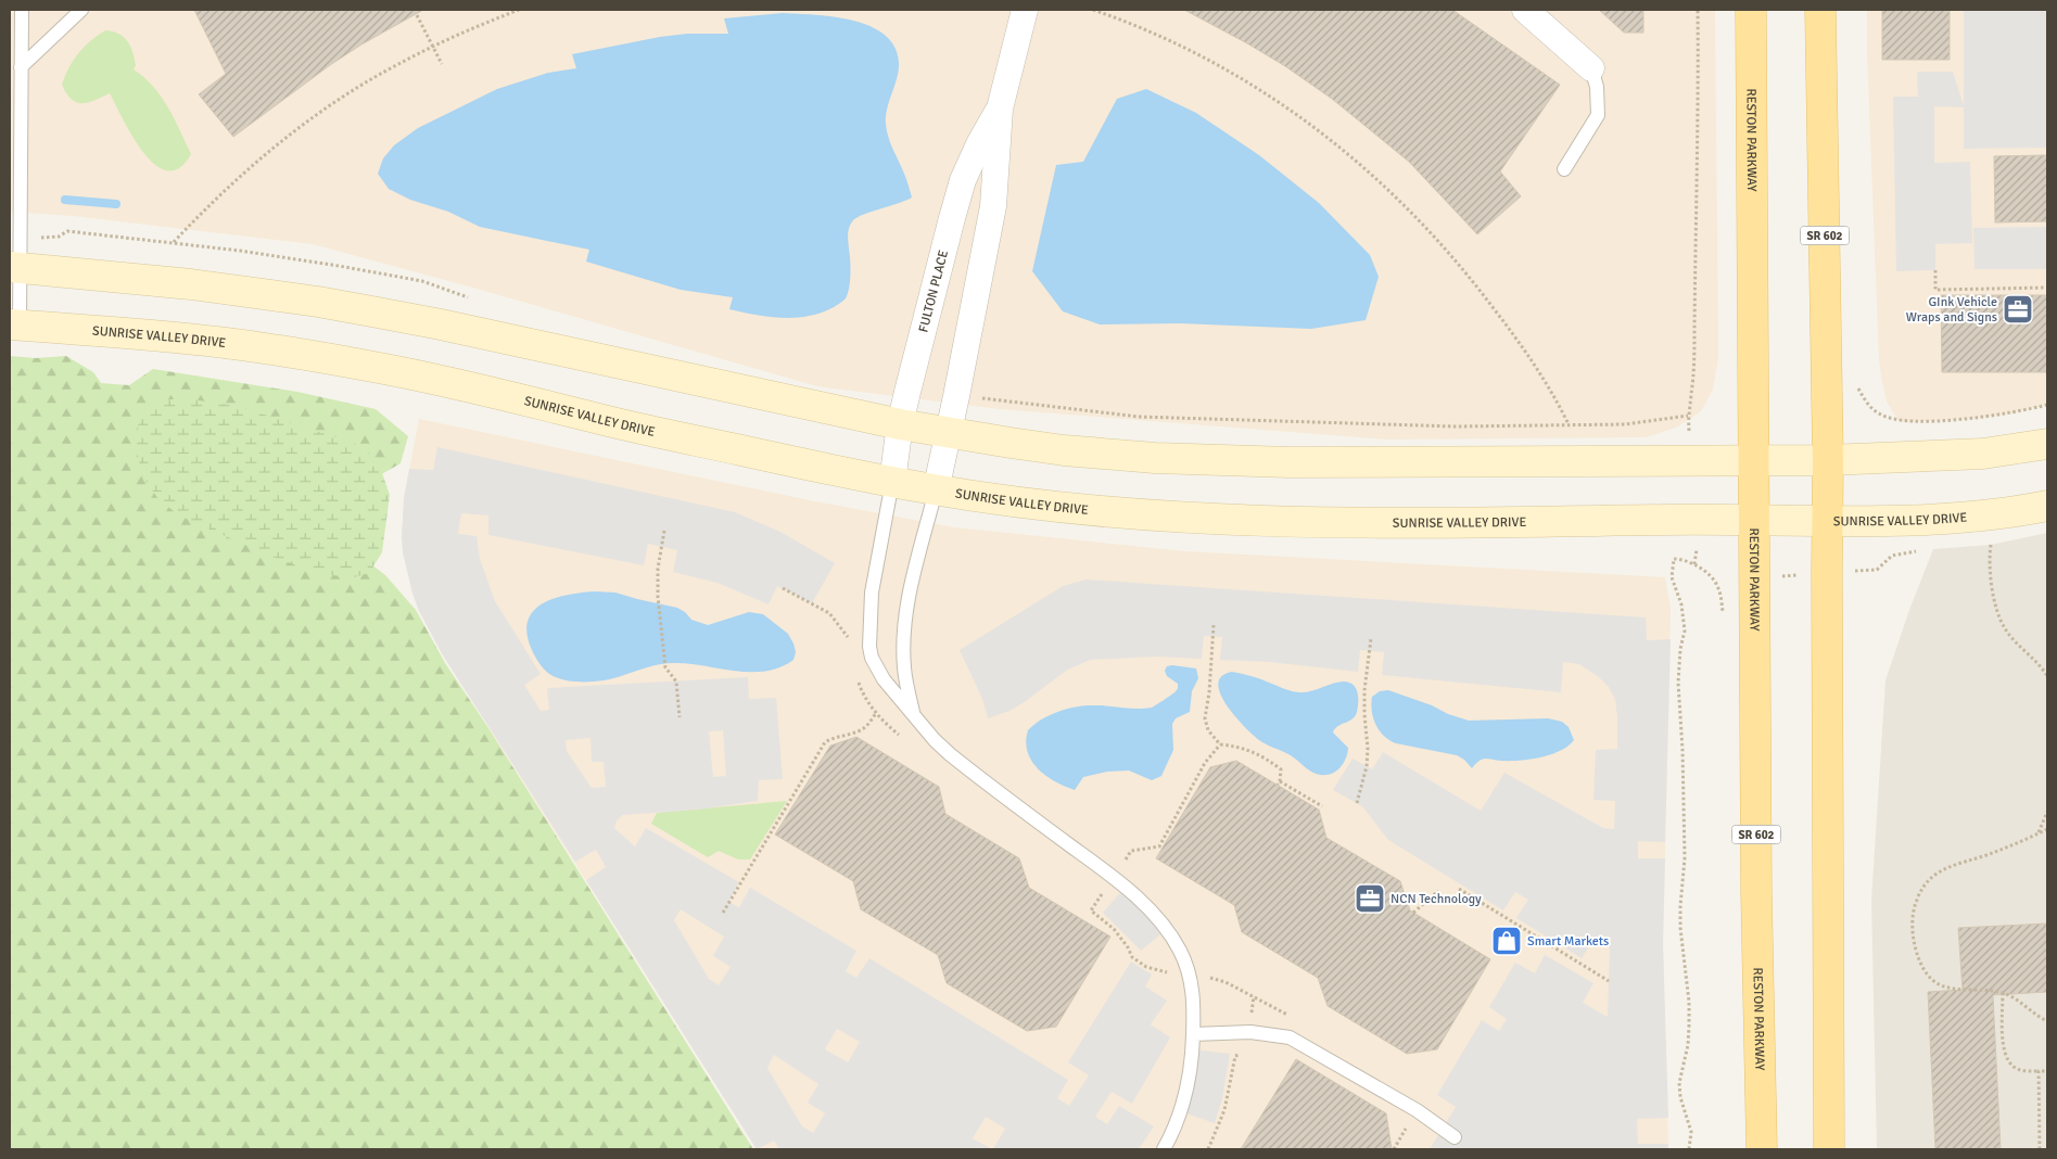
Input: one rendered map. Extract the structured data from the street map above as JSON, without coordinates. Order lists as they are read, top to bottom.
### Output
{
  "streets": {
    "main road": ["RESTON PARKWAY", "SR 602", "SUNRISE VALLEY DRIVE"],
    "street": ["FULTON PLACE"]
  },
  "crossings": [
    ["RESTON PARKWAY", "SUNRISE VALLEY DRIVE"],
    ["SR 602", "SUNRISE VALLEY DRIVE"],
    ["FULTON PLACE", "SUNRISE VALLEY DRIVE"]
  ],
  "places": {
    "office": ["GInk Vehicle Wraps and Signs", "NCN Technology"],
    "shop": ["Smart Markets"]
  }
}
